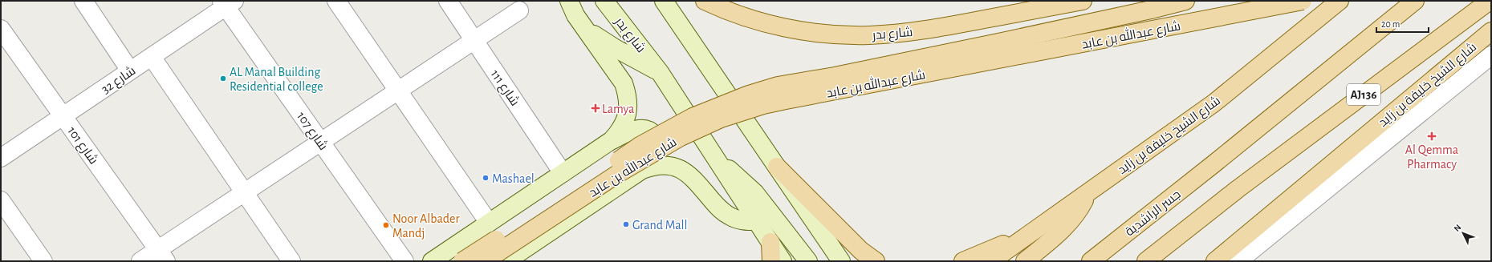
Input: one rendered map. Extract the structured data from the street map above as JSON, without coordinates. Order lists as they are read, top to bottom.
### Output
{
  "streets": {
    "main road": [
      "شارع بدر",
      "شارع عبدالله بن عابد",
      "شارع الشيخ خليفة بن زايد",
      "AJ136",
      "جسر الراشدية"
    ],
    "street": [
      "شارع 32",
      "شارع 111",
      "شارع 107",
      "شارع 101"
    ]
  },
  "crossings": [
    ["شارع بدر", "شارع عبدالله بن عابد"],
    ["شارع 32", "شارع 107"],
    ["شارع 32", "شارع 101"]
  ],
  "places": {
    "other": [
      "AL Manal Building Residential college",
      "Mashael",
      "Grand Mall",
      "Noor Albader Mandj"
    ],
    "health": ["Lamya", "Al Qemma Pharmacy"]
  },
  "scale_bar": "20 m",
  "north": "top left"
}
